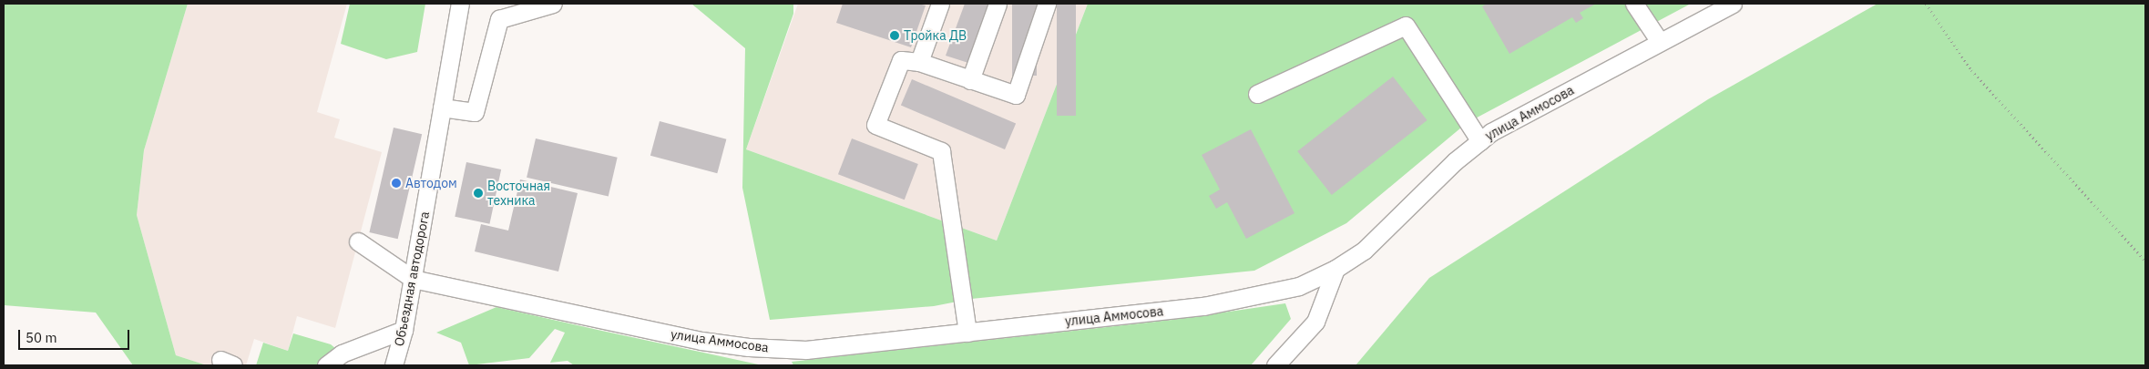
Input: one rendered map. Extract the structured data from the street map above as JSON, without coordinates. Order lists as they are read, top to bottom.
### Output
{
  "streets": {
    "street": ["улица Аммосова", "Объездная автодорога"]
  },
  "crossings": [
    ["улица Аммосова", "Объездная автодорога"]
  ],
  "places": ["Тройка ДВ", "Автодом", "Восточная техника"],
  "scale_bar": "50 m"
}
